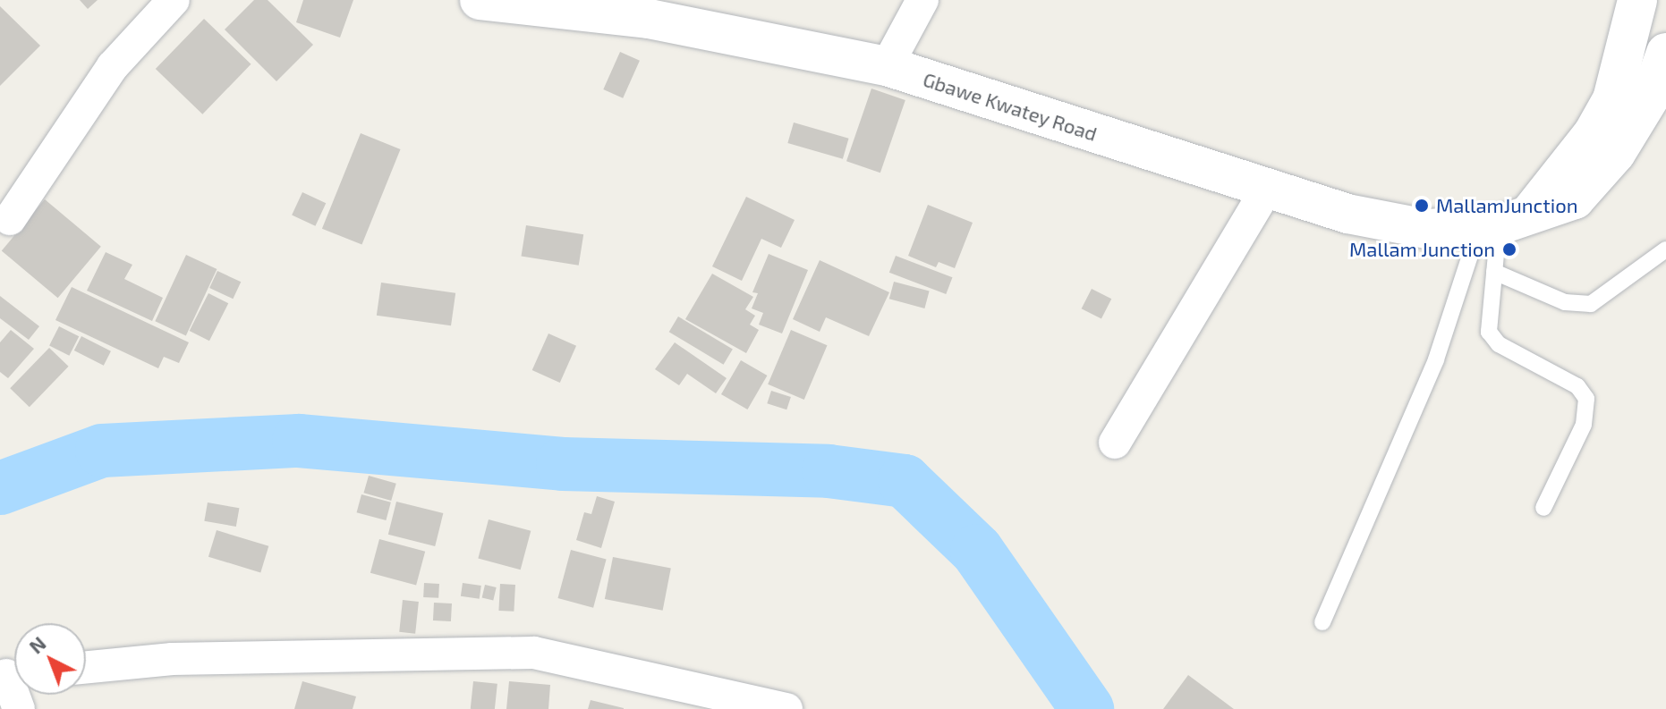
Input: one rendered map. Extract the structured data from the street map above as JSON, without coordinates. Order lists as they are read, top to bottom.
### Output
{
  "streets": {
    "street": ["Gbawe Kwatey Road"]
  },
  "places": ["MallamJunction", "Mallam Junction"],
  "north": "top left"
}
